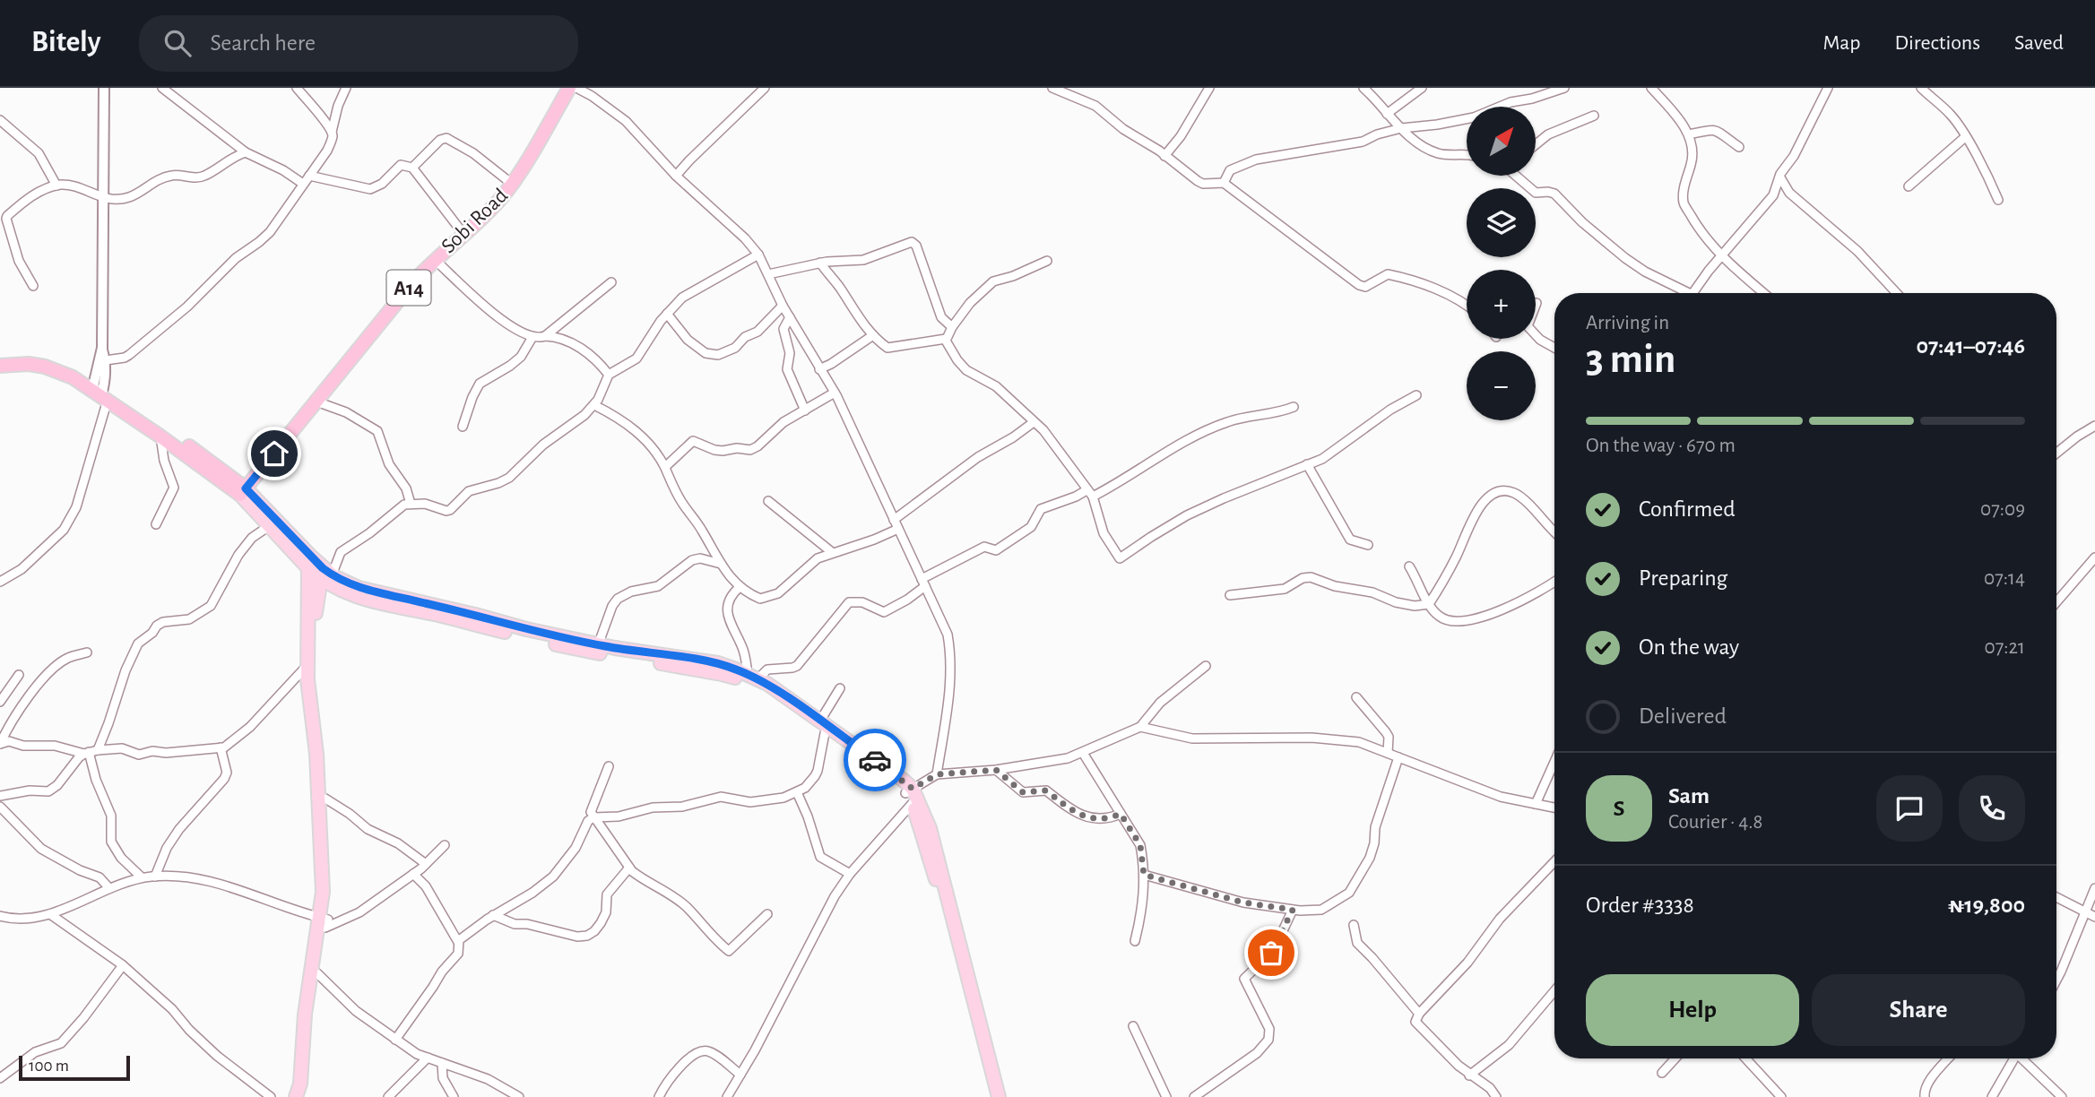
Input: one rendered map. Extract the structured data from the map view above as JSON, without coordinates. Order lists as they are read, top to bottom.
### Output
{
  "streets": {
    "highway": ["Sobi Road", "A14"]
  },
  "scale_bar": "100 m",
  "north": "top right",
  "page": {
    "header": "Bitely",
    "search": "Search here",
    "nav": ["Map", "Directions", "Saved"],
    "map_buttons": ["+", "−"],
    "heading": ["3 min", "Arriving in", "07:41–07:46"],
    "panel": [
      "Sam",
      "Courier · 4.8",
      "Order #3338",
      "₦19,800"
    ],
    "bar": "On the way · 670 m",
    "list": [
      ["Confirmed", "07:09"],
      ["Preparing", "07:14"],
      ["On the way", "07:21"],
      "Delivered"
    ],
    "round": "S",
    "buttons": ["Help", "Share"],
    "scale": "100 m"
  }
}
